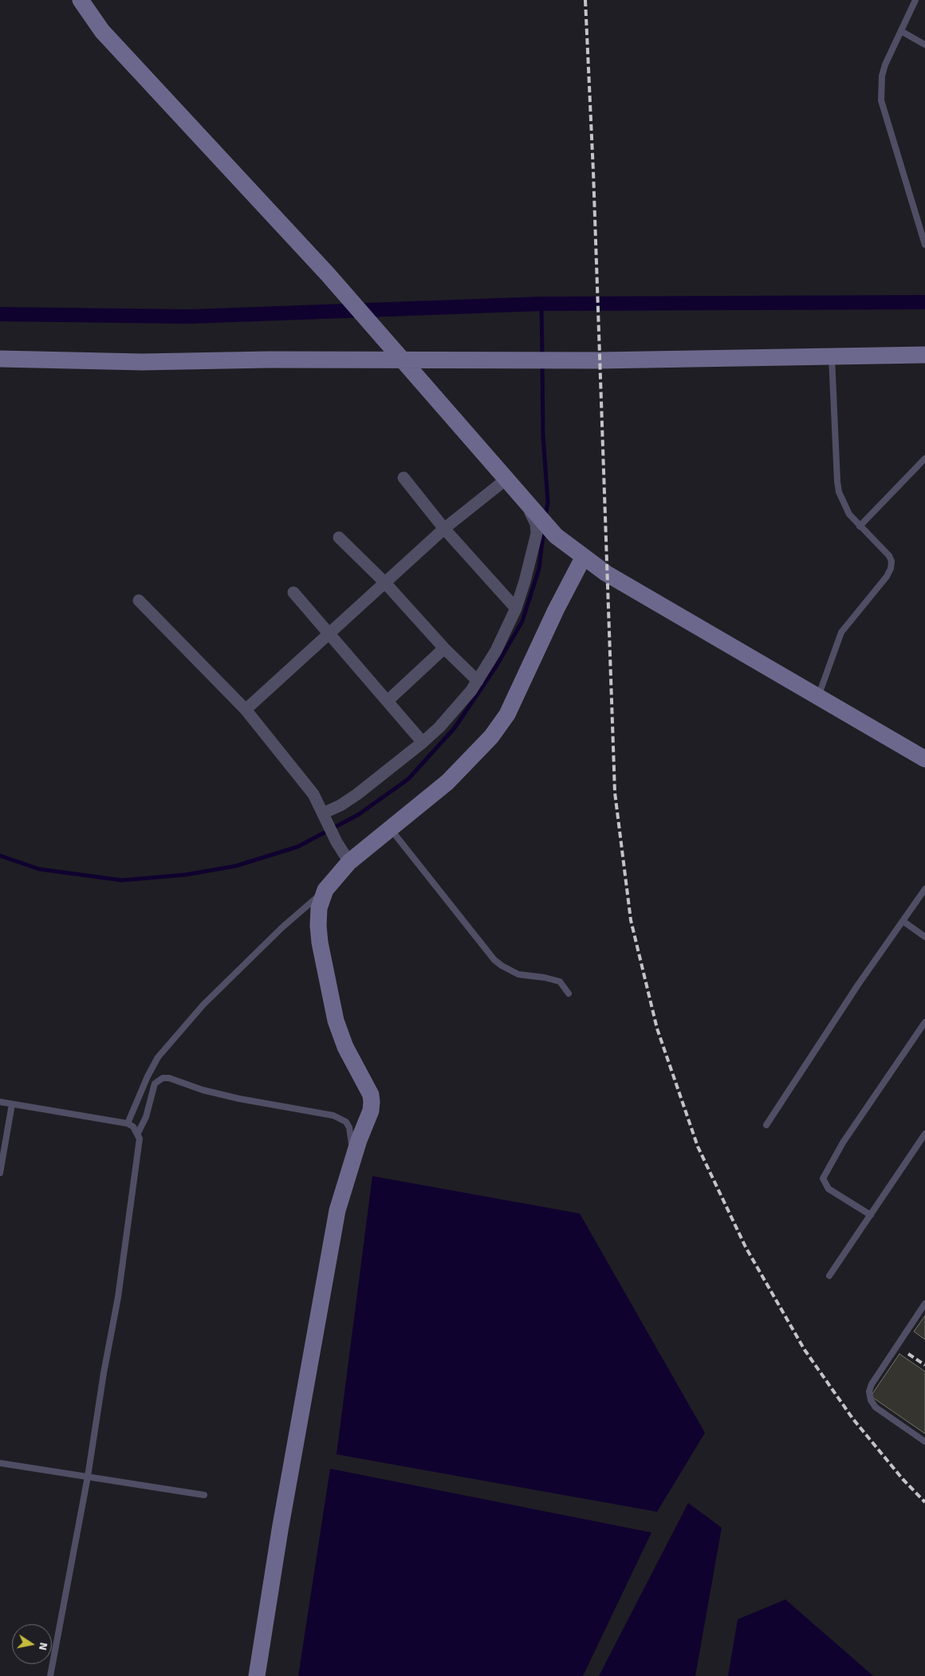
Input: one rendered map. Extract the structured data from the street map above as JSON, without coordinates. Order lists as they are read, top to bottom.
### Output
{
  "north": "right"
}
